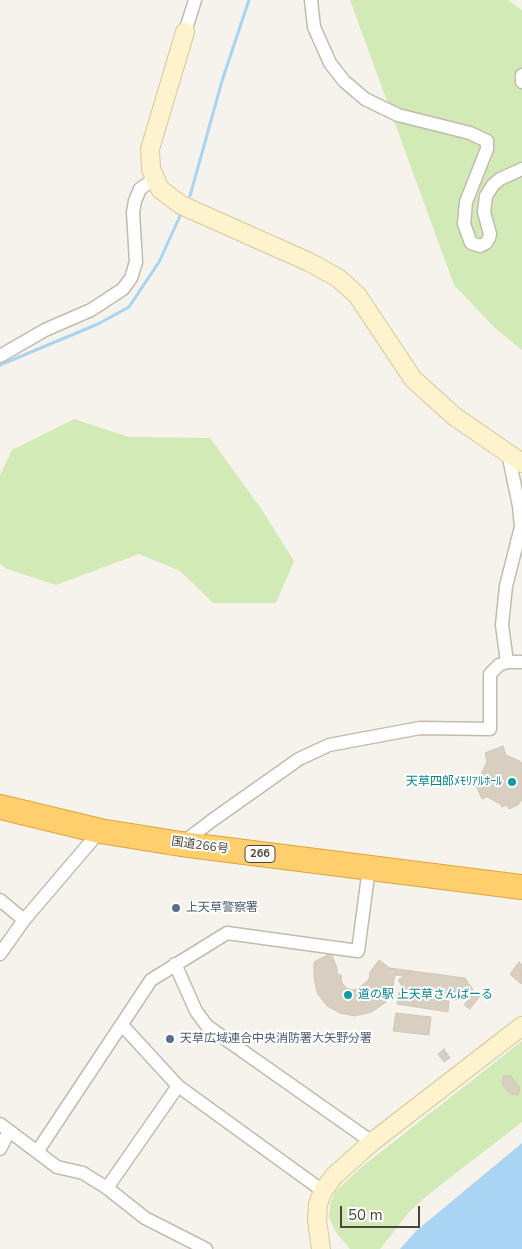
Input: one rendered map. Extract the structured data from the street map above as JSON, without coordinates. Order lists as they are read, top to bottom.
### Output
{
  "streets": {
    "highway": ["国道266号", "266"]
  },
  "places": [
    "天草四郎ﾒﾓﾘｱﾙﾎｰﾙ",
    "上天草警察署",
    "道の駅 上天草さんばーる",
    "天草広域連合中央消防署大矢野分署"
  ],
  "scale_bar": "50 m"
}
